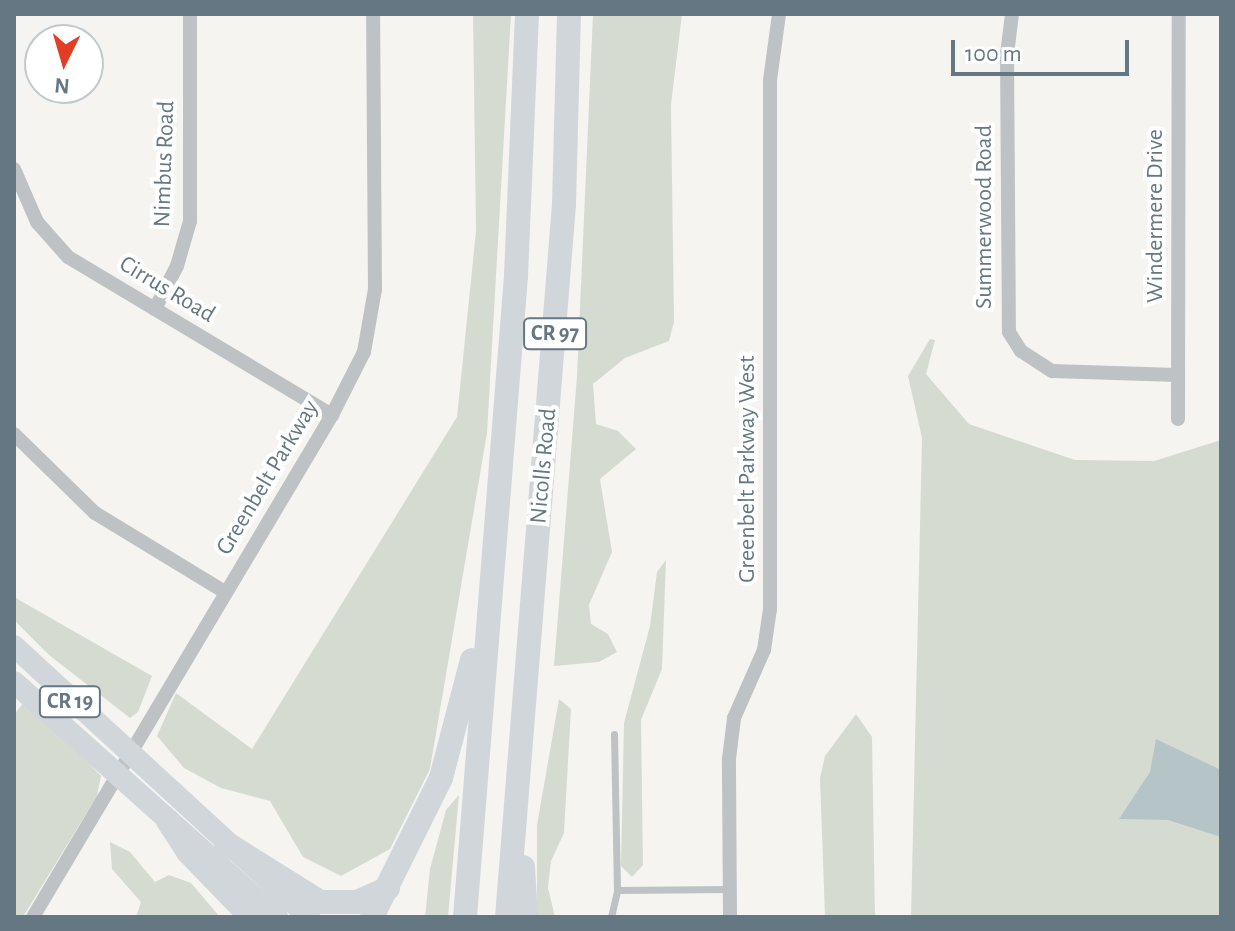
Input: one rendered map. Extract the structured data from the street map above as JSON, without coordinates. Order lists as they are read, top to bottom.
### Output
{
  "streets": {
    "highway": ["CR 97", "Nicolls Road"],
    "main road": ["CR 19"],
    "street": [
      "Nimbus Road",
      "Windermere Drive",
      "Summerwood Road",
      "Cirrus Road",
      "Greenbelt Parkway West",
      "Greenbelt Parkway"
    ]
  },
  "crossings": [
    ["Nimbus Road", "Cirrus Road"],
    ["Windermere Drive", "Summerwood Road"],
    ["Cirrus Road", "Greenbelt Parkway"],
    ["Greenbelt Parkway", "CR 19"]
  ],
  "scale_bar": "100 m",
  "north": "bottom"
}
